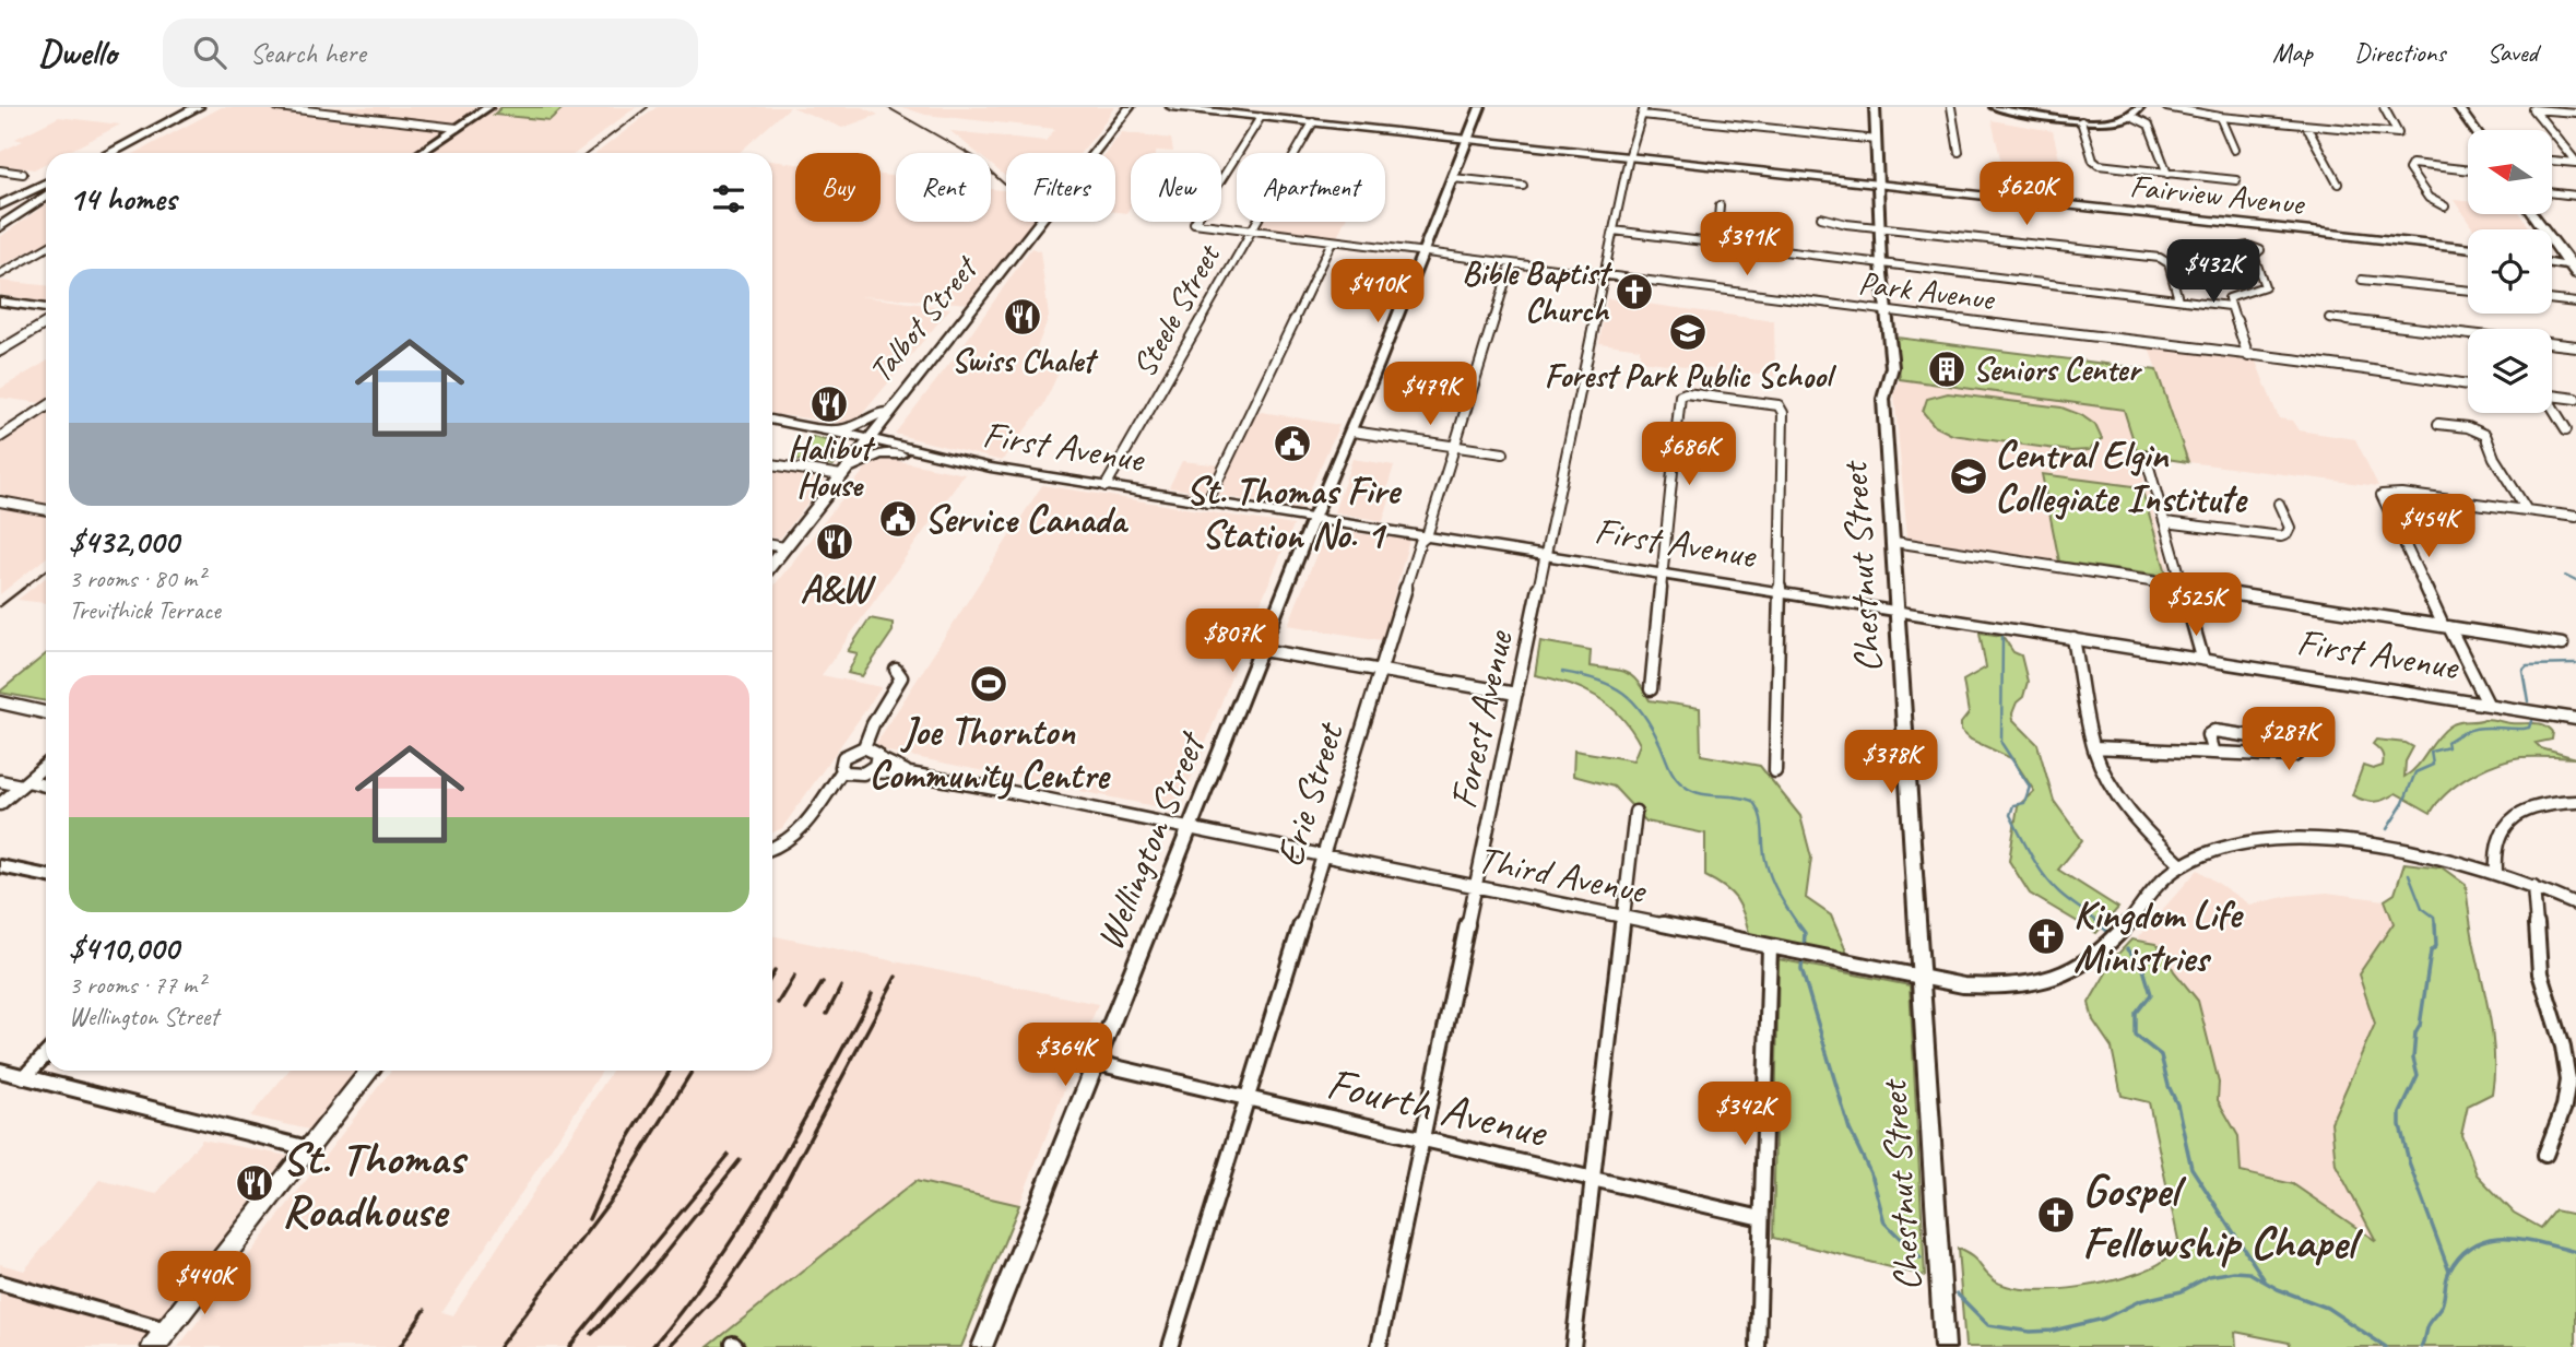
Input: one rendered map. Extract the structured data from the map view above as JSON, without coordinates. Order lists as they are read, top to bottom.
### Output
{
  "streets": {
    "main road": ["Fairview Avenue", "Talbot Street", "First Avenue"],
    "street": [
      "Park Avenue",
      "Steele Street",
      "Chestnut Street",
      "Forest Avenue",
      "Erie Street",
      "Wellington Street",
      "Third Avenue",
      "Fourth Avenue"
    ]
  },
  "crossings": [
    ["Fairview Avenue", "Park Avenue"],
    ["Fairview Avenue", "Steele Street"],
    ["Fairview Avenue", "Chestnut Street"],
    ["Fairview Avenue", "Forest Avenue"],
    ["Fairview Avenue", "Wellington Street"],
    ["Park Avenue", "Steele Street"],
    ["Park Avenue", "Chestnut Street"],
    ["Park Avenue", "Forest Avenue"],
    ["Park Avenue", "Erie Street"],
    ["Park Avenue", "Wellington Street"],
    ["Steele Street", "First Avenue"],
    ["Talbot Street", "First Avenue"],
    ["First Avenue", "Chestnut Street"],
    ["First Avenue", "Forest Avenue"],
    ["First Avenue", "Erie Street"],
    ["First Avenue", "Wellington Street"],
    ["Chestnut Street", "Third Avenue"],
    ["Forest Avenue", "Third Avenue"],
    ["Forest Avenue", "Fourth Avenue"],
    ["Erie Street", "Third Avenue"],
    ["Erie Street", "Fourth Avenue"],
    ["Wellington Street", "Third Avenue"],
    ["Wellington Street", "Fourth Avenue"]
  ],
  "places": {
    "church": ["Bible Baptist Church", "Kingdom Life Ministries", "Gospel Fellowship Chapel"],
    "restaurant": [
      "Swiss Chalet",
      "Halibut House",
      "A&W",
      "St. Thomas Roadhouse"
    ],
    "school or university": ["Forest Park Public School", "Central Elgin Collegiate Institute"],
    "building": ["Seniors Center"],
    "public building": ["St. Thomas Fire Station No. 1", "Service Canada"],
    "sports": ["Joe Thornton Community Centre"]
  },
  "north": "left",
  "page": {
    "header": "Dwello",
    "search": "Search here",
    "nav": ["Map", "Directions", "Saved"],
    "chip": [
      "Buy",
      "Rent",
      "Filters",
      "New",
      "Apartment"
    ],
    "heading": "14 homes",
    "price": [
      "$620K",
      "$391K",
      "$432K",
      "$410K",
      "$479K",
      "$686K",
      "$454K",
      "$525K",
      "$807K",
      "$287K",
      "$378K",
      "$364K",
      "$342K",
      "$440K"
    ],
    "list": [
      {
        "name": "$432,000",
        "note": "3 rooms · 80 m² · Trevithick Terrace"
      },
      {
        "name": "$410,000",
        "note": "3 rooms · 77 m² · Wellington Street"
      }
    ]
  }
}
